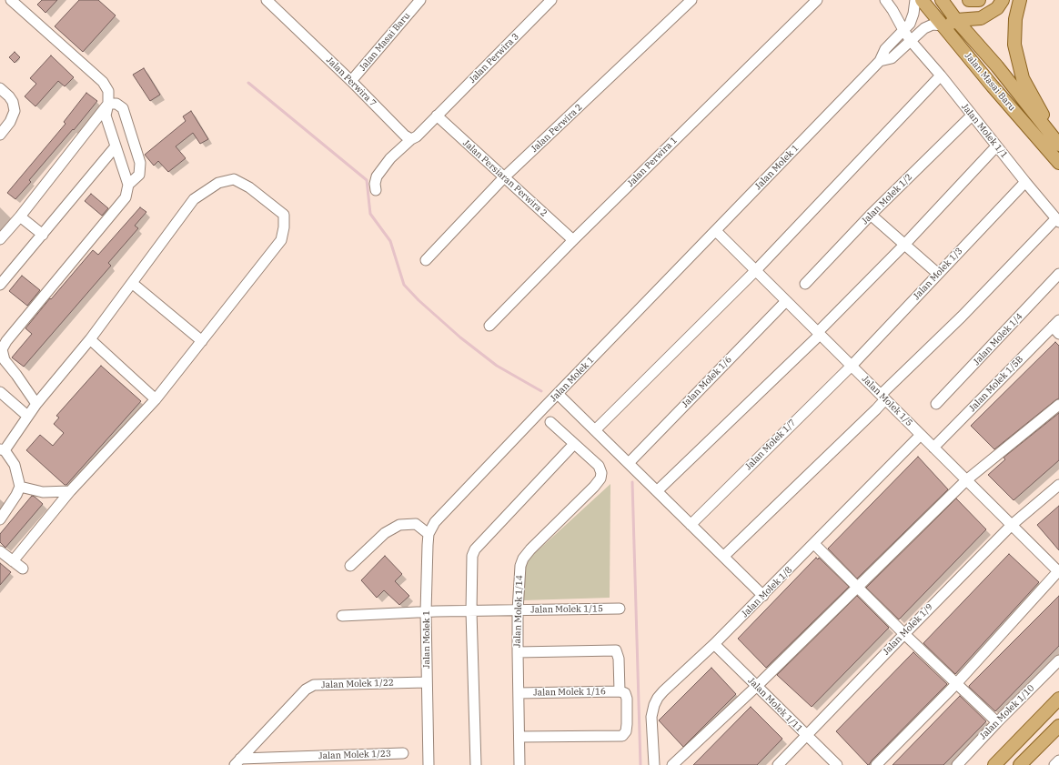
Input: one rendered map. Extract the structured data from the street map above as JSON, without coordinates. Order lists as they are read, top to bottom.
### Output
{
  "streets": {
    "main road": ["Jalan Masai Baru"],
    "street": [
      "Jalan Perwira 3",
      "Jalan Perwira 7",
      "Jalan Perwira 2",
      "Jalan Molek 1/1",
      "Jalan Perwira 1",
      "Jalan Molek 1",
      "Jalan Persiaran Perwira 2",
      "Jalan Molek 1/2",
      "Jalan Molek 1/3",
      "Jalan Molek 1/4",
      "Jalan Molek 1/6",
      "Jalan Molek 1/5B",
      "Jalan Molek 1/5",
      "Jalan Molek 1/7",
      "Jalan Molek 1/8",
      "Jalan Molek 1/15",
      "Jalan Molek 1/14",
      "Jalan Molek 1/9",
      "Jalan Molek 1/22",
      "Jalan Molek 1/16",
      "Jalan Molek 1/11",
      "Jalan Molek 1/10",
      "Jalan Molek 1/23"
    ]
  },
  "crossings": [
    ["Jalan Masai Baru", "Jalan Perwira 7"],
    ["Jalan Masai Baru", "Jalan Molek 1"],
    ["Jalan Perwira 3", "Jalan Persiaran Perwira 2"],
    ["Jalan Perwira 2", "Jalan Persiaran Perwira 2"],
    ["Jalan Molek 1/1", "Jalan Molek 1"],
    ["Jalan Molek 1/1", "Jalan Molek 1/2"],
    ["Jalan Molek 1/1", "Jalan Molek 1/3"],
    ["Jalan Perwira 1", "Jalan Persiaran Perwira 2"],
    ["Jalan Molek 1", "Jalan Molek 1/5"],
    ["Jalan Molek 1", "Jalan Molek 1/15"],
    ["Jalan Molek 1", "Jalan Molek 1/22"],
    ["Jalan Molek 1/3", "Jalan Molek 1/5"],
    ["Jalan Molek 1/3", "Jalan Molek 1/7"],
    ["Jalan Molek 1/6", "Jalan Molek 1/5"],
    ["Jalan Molek 1/5B", "Jalan Molek 1/5"],
    ["Jalan Molek 1/5", "Jalan Molek 1/7"],
    ["Jalan Molek 1/5", "Jalan Molek 1/8"],
    ["Jalan Molek 1/5", "Jalan Molek 1/9"],
    ["Jalan Molek 1/8", "Jalan Molek 1/11"],
    ["Jalan Molek 1/15", "Jalan Molek 1/14"],
    ["Jalan Molek 1/14", "Jalan Molek 1/16"],
    ["Jalan Molek 1/9", "Jalan Molek 1/11"],
    ["Jalan Molek 1/22", "Jalan Molek 1/23"]
  ]
}
